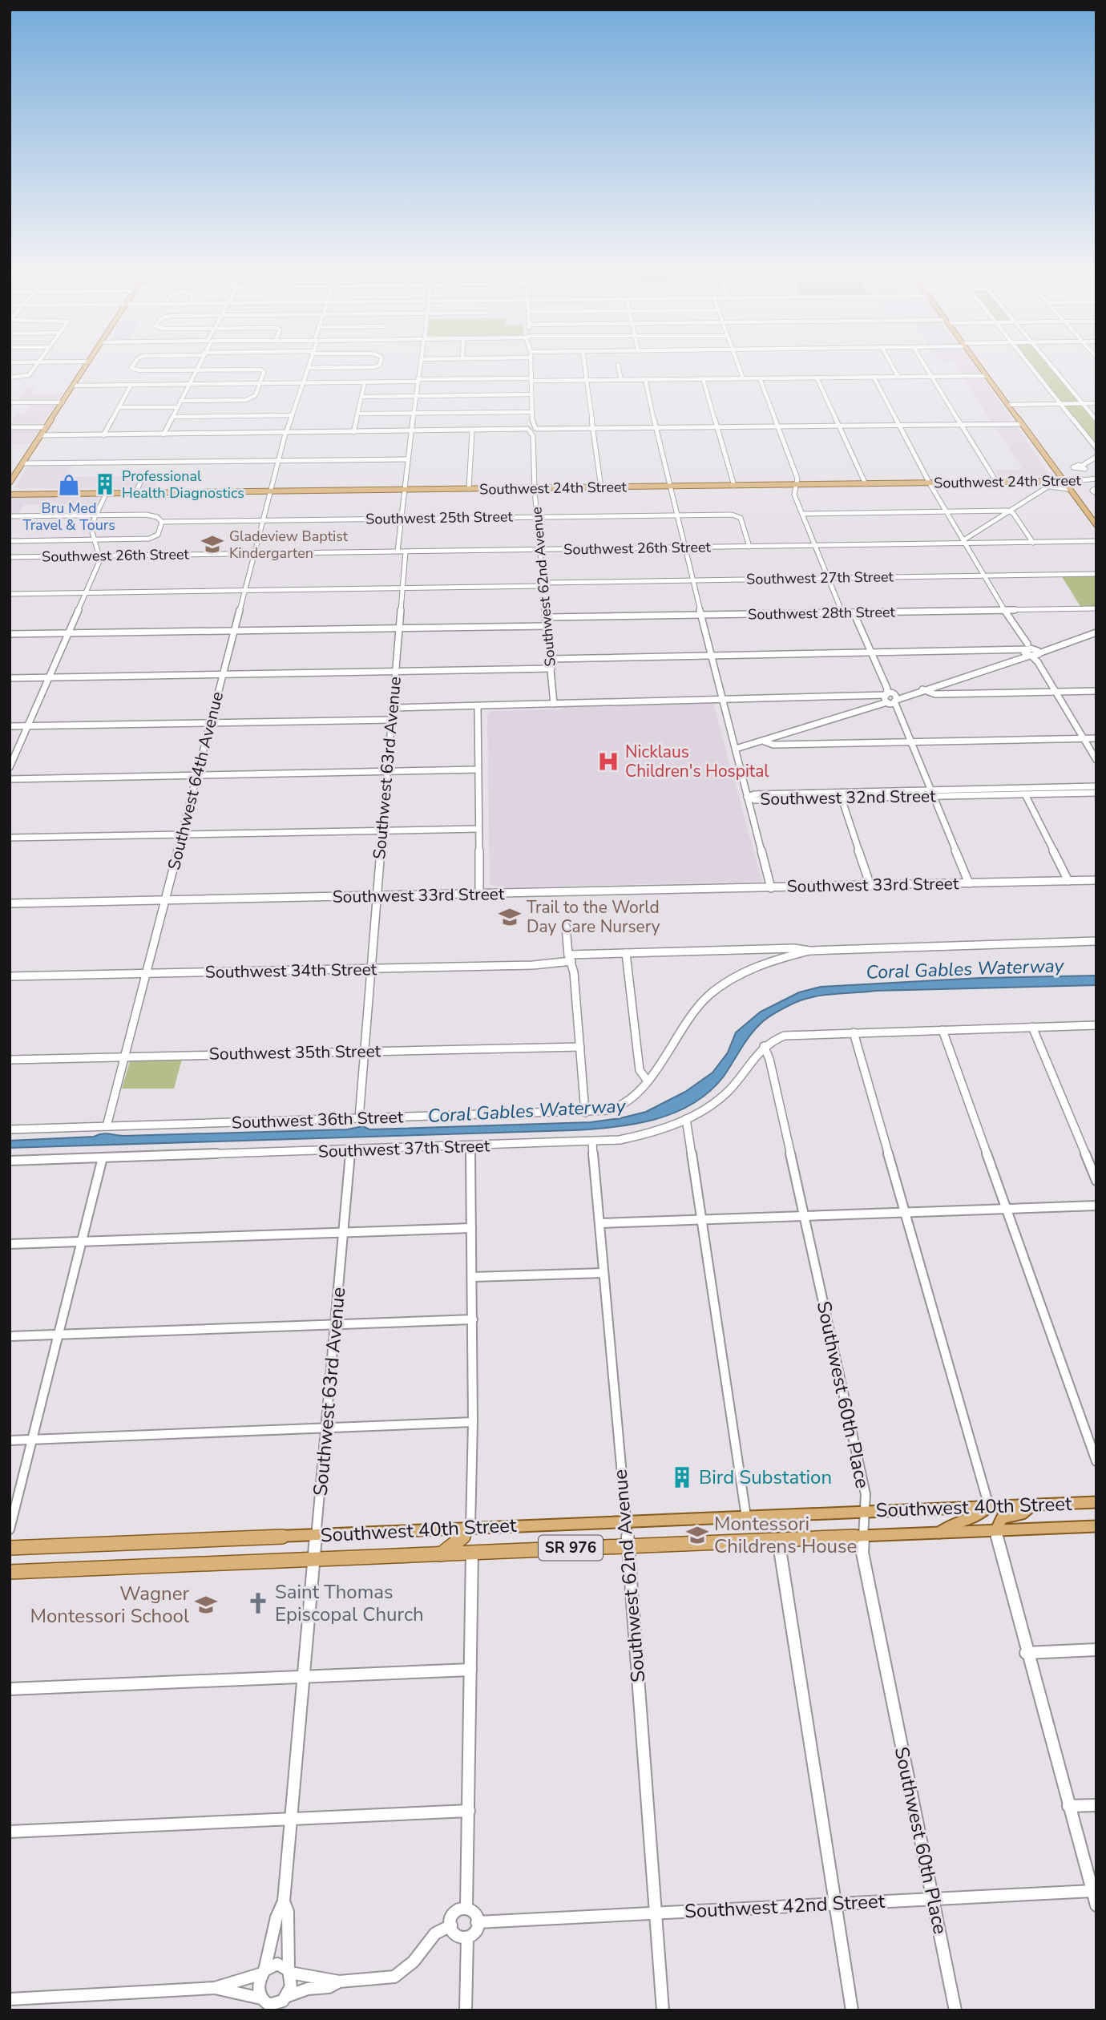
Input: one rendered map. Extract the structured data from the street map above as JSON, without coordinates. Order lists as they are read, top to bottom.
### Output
{
  "streets": {
    "main road": ["Southwest 24th Street", "Southwest 40th Street", "SR 976"],
    "street": [
      "Southwest 25th Street",
      "Southwest 26th Street",
      "Southwest 27th Street",
      "Southwest 62nd Avenue",
      "Southwest 28th Street",
      "Southwest 63rd Avenue",
      "Southwest 64th Avenue",
      "Southwest 32nd Street",
      "Southwest 33rd Street",
      "Southwest 34th Street",
      "Southwest 35th Street",
      "Southwest 36th Street",
      "Southwest 37th Street",
      "Southwest 60th Place",
      "Southwest 42nd Street"
    ]
  },
  "crossings": [
    ["Southwest 24th Street", "Southwest 62nd Avenue"],
    ["Southwest 24th Street", "Southwest 63rd Avenue"],
    ["Southwest 24th Street", "Southwest 64th Avenue"],
    ["Southwest 25th Street", "Southwest 26th Street"],
    ["Southwest 25th Street", "Southwest 62nd Avenue"],
    ["Southwest 25th Street", "Southwest 63rd Avenue"],
    ["Southwest 25th Street", "Southwest 64th Avenue"],
    ["Southwest 26th Street", "Southwest 62nd Avenue"],
    ["Southwest 26th Street", "Southwest 63rd Avenue"],
    ["Southwest 26th Street", "Southwest 64th Avenue"],
    ["Southwest 27th Street", "Southwest 62nd Avenue"],
    ["Southwest 27th Street", "Southwest 63rd Avenue"],
    ["Southwest 27th Street", "Southwest 64th Avenue"],
    ["Southwest 62nd Avenue", "Southwest 28th Street"],
    ["Southwest 62nd Avenue", "Southwest 37th Street"],
    ["Southwest 62nd Avenue", "Southwest 40th Street"],
    ["Southwest 62nd Avenue", "Southwest 42nd Street"],
    ["Southwest 63rd Avenue", "Southwest 33rd Street"],
    ["Southwest 63rd Avenue", "Southwest 34th Street"],
    ["Southwest 63rd Avenue", "Southwest 35th Street"],
    ["Southwest 63rd Avenue", "Southwest 36th Street"],
    ["Southwest 63rd Avenue", "Southwest 37th Street"],
    ["Southwest 63rd Avenue", "Southwest 40th Street"],
    ["Southwest 64th Avenue", "Southwest 33rd Street"],
    ["Southwest 64th Avenue", "Southwest 34th Street"],
    ["Southwest 64th Avenue", "Southwest 35th Street"],
    ["Southwest 64th Avenue", "Southwest 36th Street"],
    ["Southwest 37th Street", "Southwest 60th Place"],
    ["Southwest 60th Place", "Southwest 40th Street"],
    ["Southwest 60th Place", "Southwest 42nd Street"]
  ],
  "water": ["Coral Gables Waterway"],
  "places": {
    "building": ["Professional Health Diagnostics", "Bird Substation"],
    "shop": ["Bru Med Travel & Tours"],
    "school or university": [
      "Gladeview Baptist Kindergarten",
      "Trail to the World Day Care Nursery",
      "Montessori Childrens House",
      "Wagner Montessori School"
    ],
    "hospital": ["Nicklaus Children's Hospital"],
    "church": ["Saint Thomas Episcopal Church"]
  }
}
